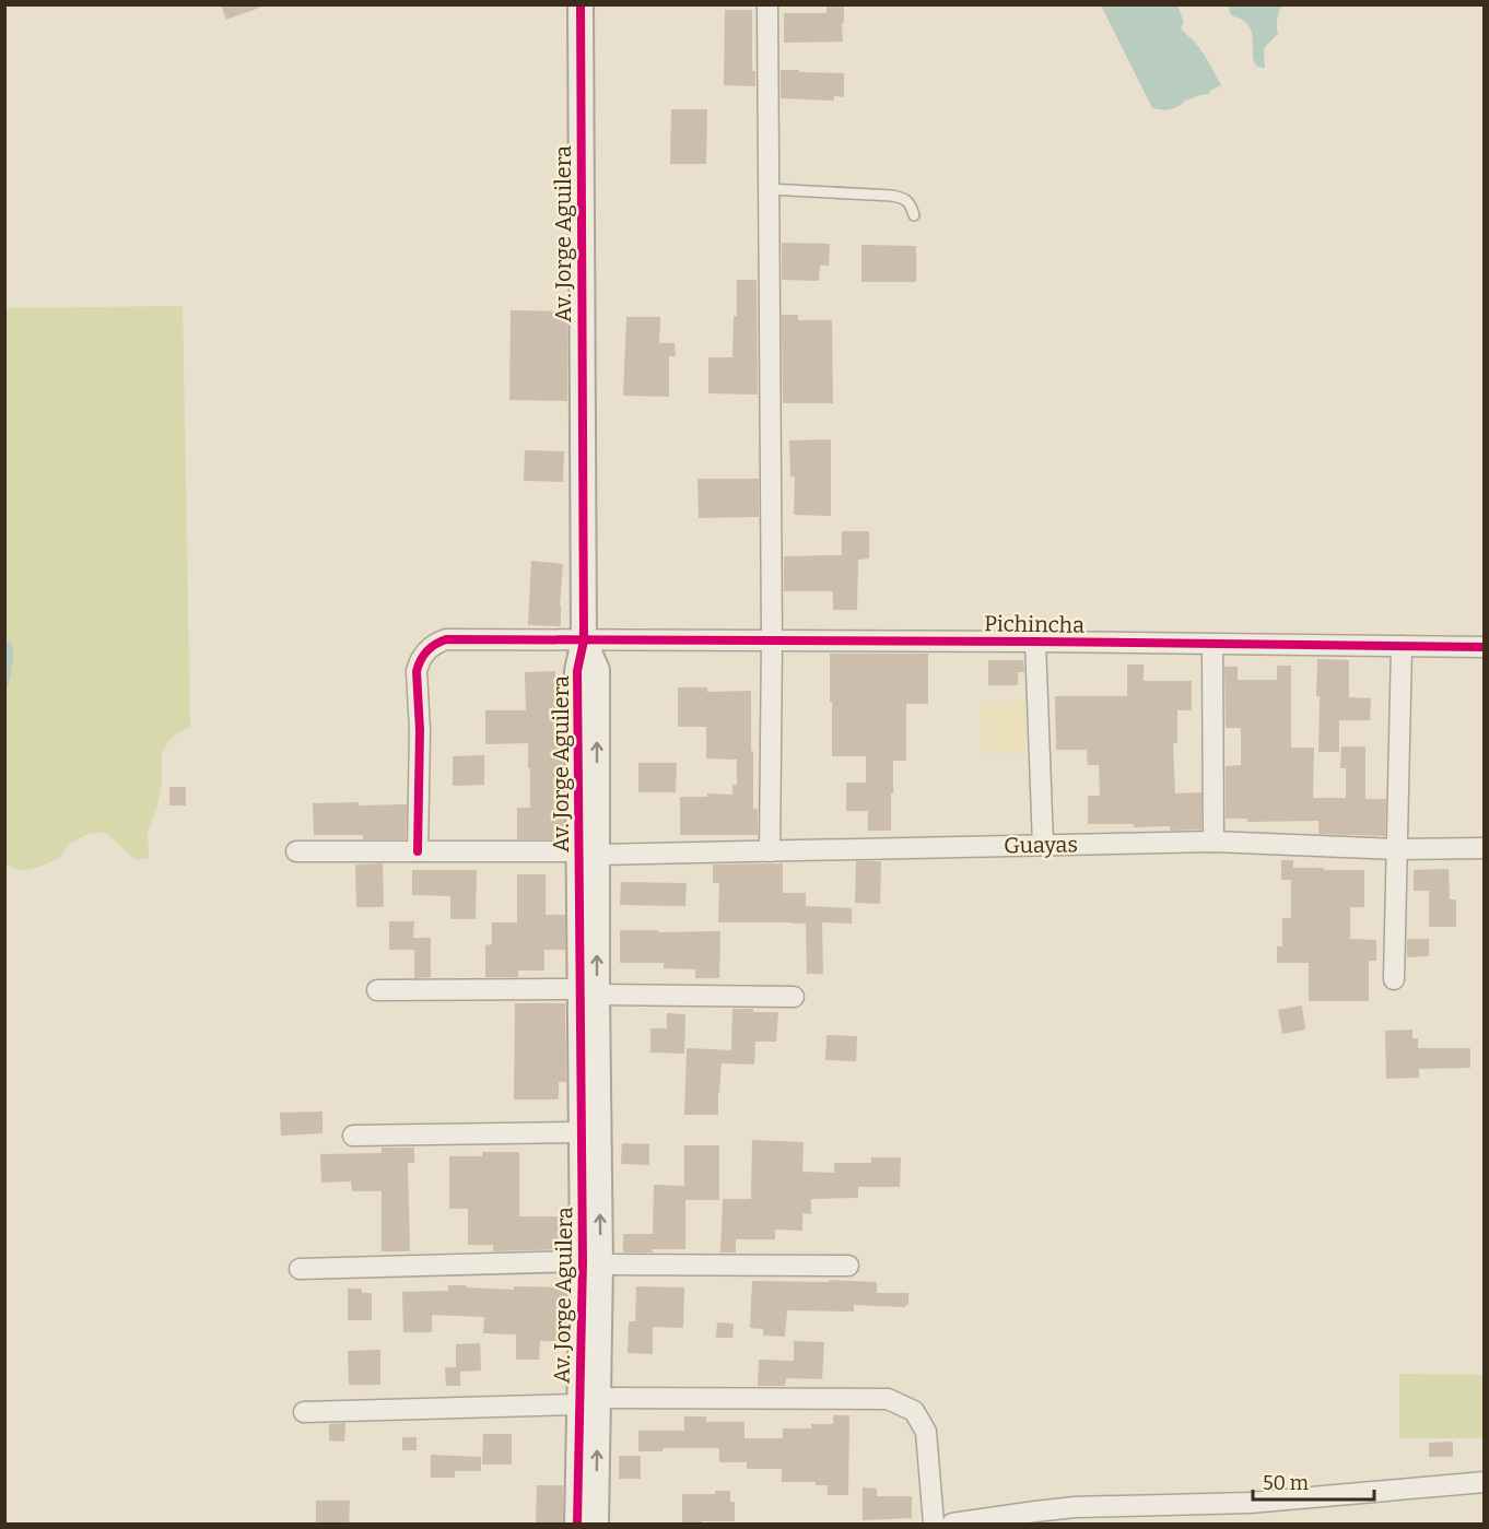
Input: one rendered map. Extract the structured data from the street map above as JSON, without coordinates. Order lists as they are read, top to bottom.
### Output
{
  "streets": {
    "street": ["Av. Jorge Aguilera", "Pichincha", "Guayas"]
  },
  "crossings": [
    ["Av. Jorge Aguilera", "Pichincha"],
    ["Av. Jorge Aguilera", "Guayas"],
    ["Pichincha", "Guayas"]
  ],
  "scale_bar": "50 m"
}
